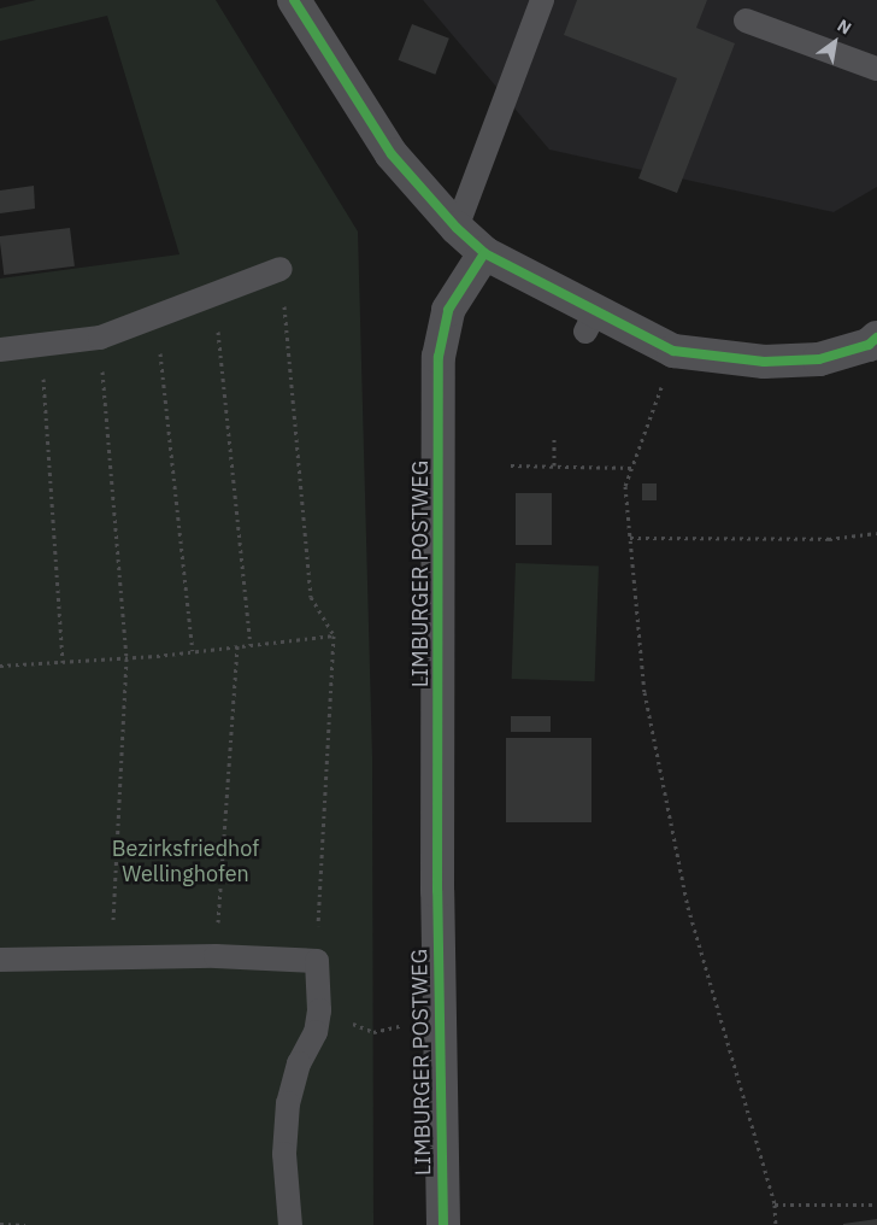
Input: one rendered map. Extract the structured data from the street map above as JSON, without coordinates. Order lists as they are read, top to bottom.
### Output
{
  "streets": {
    "street": ["LIMBURGER POSTWEG"]
  },
  "parks": ["Bezirksfriedhof Wellinghofen"],
  "north": "top right"
}
